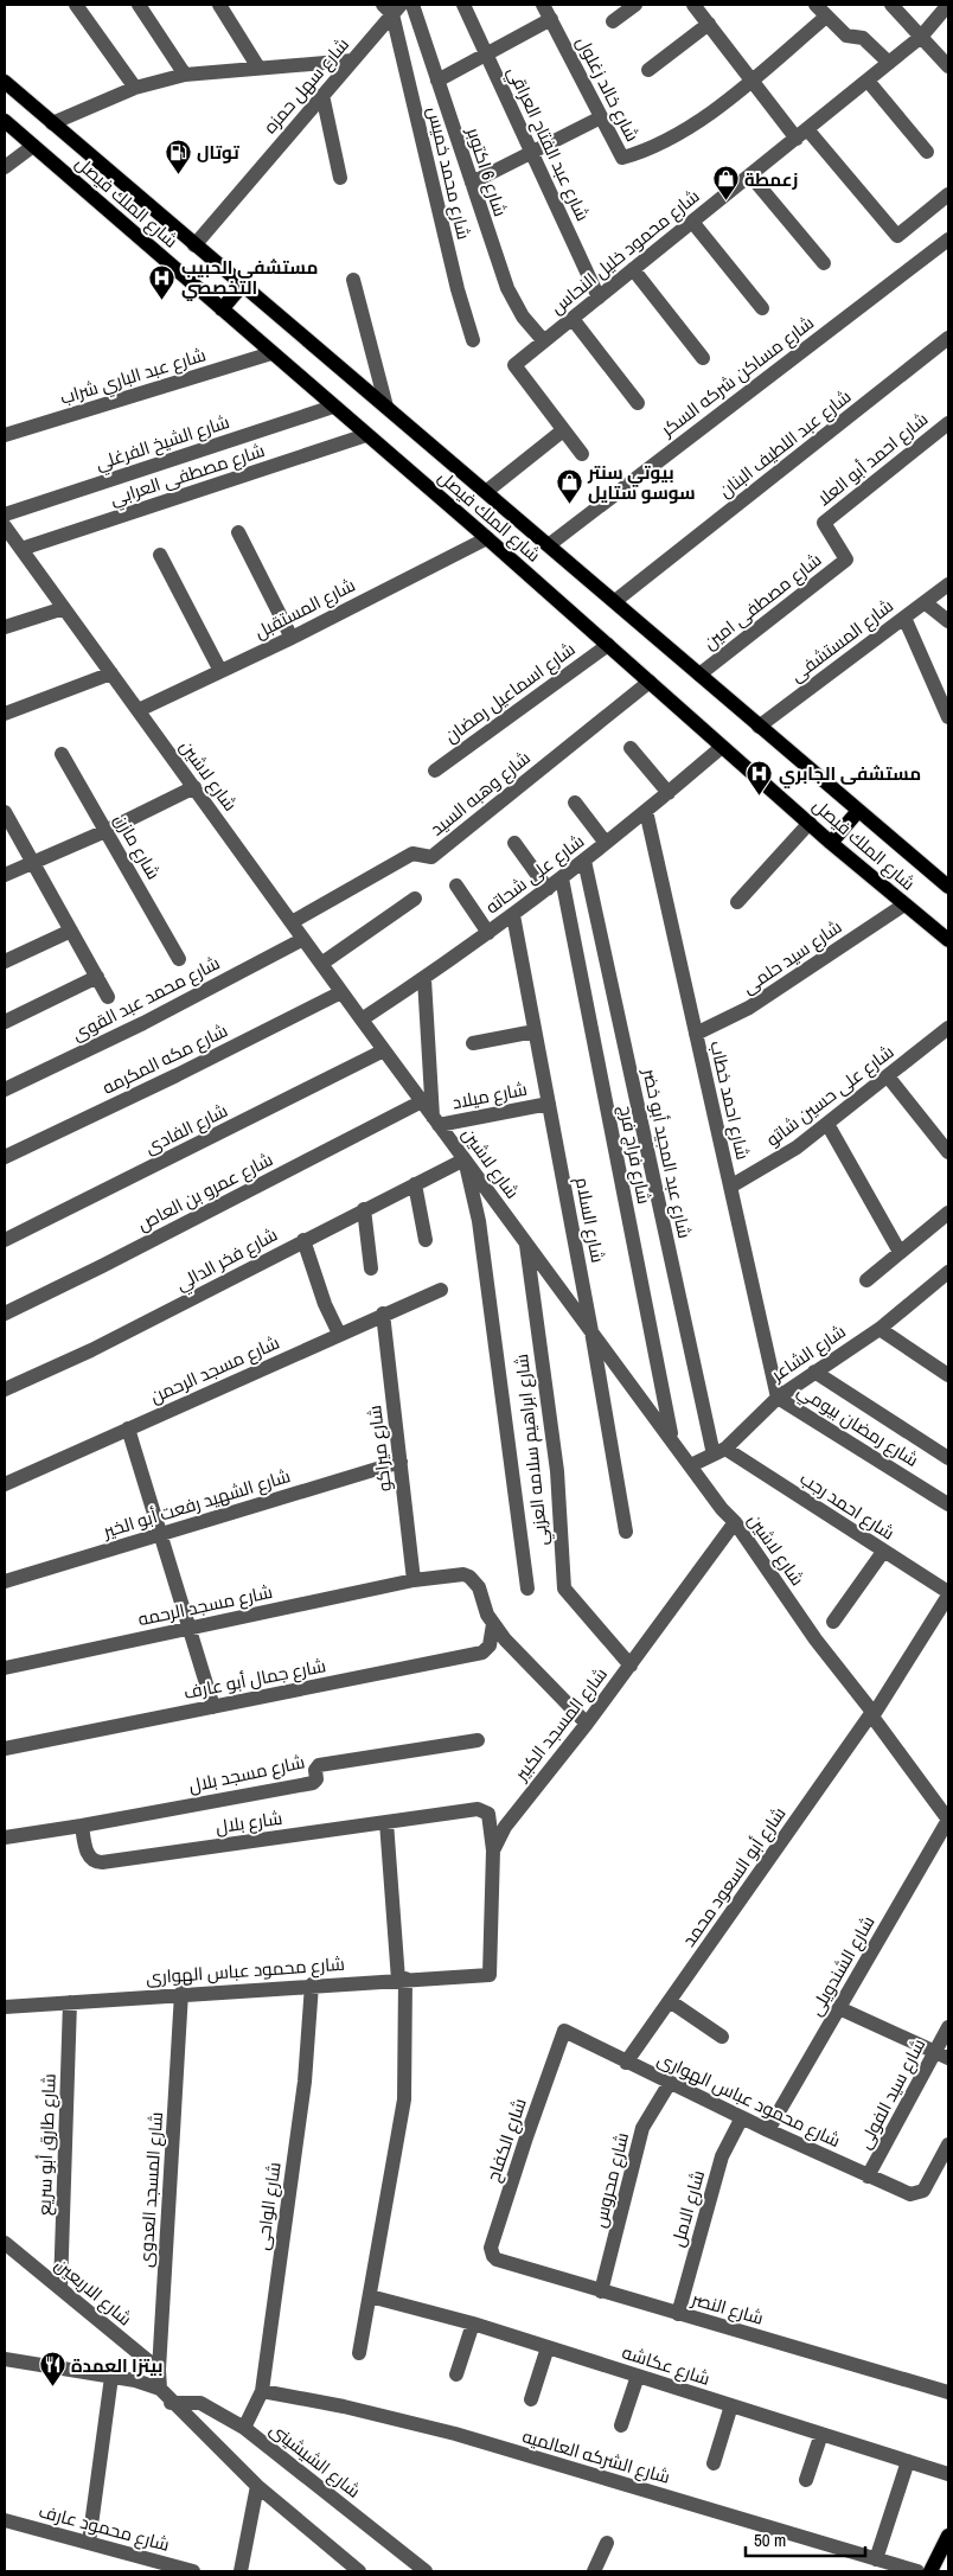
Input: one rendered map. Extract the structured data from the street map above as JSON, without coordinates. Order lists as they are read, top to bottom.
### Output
{
  "streets": {
    "main road": ["شارع الملك فيصل"],
    "street": [
      "شارع سهل حمزه",
      "شارع خالد زغلول",
      "شارع عبد الفتاح العراقي",
      "شارع 6 اكتوبر",
      "شارع محمد خميس",
      "شارع محمود خليل النحاس",
      "شارع عبد الباري شراب",
      "شارع مساكن شركه السكر",
      "شارع الشيخ الفرغلي",
      "شارع عبد اللطيف البنان",
      "شارع احمد أبو العلا",
      "شارع مصطفى العرابي",
      "شارع مصطفى امين",
      "شارع المستقبل",
      "شارع المستشفى",
      "شارع اسماعيل رمضان",
      "شارع لاشين",
      "شارع وهبه السيد",
      "شارع مازن",
      "شارع على شحاته",
      "شارع سيد حلمى",
      "شارع محمد عبد القوى",
      "شارع مكه المكرمه",
      "شارع ميلاد",
      "شارع على حسين شاتو",
      "شارع احمد خطاب",
      "شارع الفادى",
      "شارع عبد المجيد أبو خضر",
      "شارع فراج فرج",
      "شارع عمرو بن العاص",
      "شارع السلام",
      "شارع فخر الدالي",
      "شارع الشاعر",
      "شارع مسجد الرحمن",
      "شارع رمضان بيومي",
      "شارع ميراكو",
      "شارع ابراهيم سلامه العزبي",
      "شارع الشهيد رفعت أبو الخير",
      "شارع احمد رجب",
      "شارع مسجد الرحمه",
      "شارع جمال أبو عارف",
      "شارع المسجد الكبير",
      "شارع مسجد بلال",
      "شارع بلال",
      "شارع أبو السعود محمد",
      "شارع الشندويلى",
      "شارع محمود عباس الهوارى",
      "شارع سيد الفولى",
      "شارع الكفاح",
      "شارع طارق أبو سريع",
      "شارع محروس",
      "شارع المسجد العدوى",
      "شارع الواحى",
      "شارع الامل",
      "شارع الاربعين",
      "شارع النصر",
      "شارع عكاشه",
      "شارع الشركه العالميه",
      "شارع الشيشينى",
      "شارع محمود عارف"
    ]
  },
  "crossings": [
    ["شارع سهل حمزه", "شارع محمد خميس"],
    ["شارع سهل حمزه", "شارع الملك فيصل"],
    ["شارع عبد الفتاح العراقي", "شارع محمود خليل النحاس"],
    ["شارع 6 اكتوبر", "شارع محمود خليل النحاس"],
    ["شارع الملك فيصل", "شارع عبد الباري شراب"],
    ["شارع الملك فيصل", "شارع مساكن شركه السكر"],
    ["شارع الملك فيصل", "شارع الشيخ الفرغلي"],
    ["شارع الملك فيصل", "شارع عبد اللطيف البنان"],
    ["شارع الملك فيصل", "شارع مصطفى العرابي"],
    ["شارع الملك فيصل", "شارع مصطفى امين"],
    ["شارع الملك فيصل", "شارع المستقبل"],
    ["شارع الملك فيصل", "شارع المستشفى"],
    ["شارع الملك فيصل", "شارع اسماعيل رمضان"],
    ["شارع الملك فيصل", "شارع وهبه السيد"],
    ["شارع الملك فيصل", "شارع على شحاته"],
    ["شارع الملك فيصل", "شارع سيد حلمى"],
    ["شارع الشيخ الفرغلي", "شارع لاشين"],
    ["شارع احمد أبو العلا", "شارع مصطفى امين"],
    ["شارع مصطفى العرابي", "شارع لاشين"],
    ["شارع المستقبل", "شارع لاشين"],
    ["شارع لاشين", "شارع وهبه السيد"],
    ["شارع لاشين", "شارع على شحاته"],
    ["شارع لاشين", "شارع محمد عبد القوى"],
    ["شارع لاشين", "شارع مكه المكرمه"],
    ["شارع لاشين", "شارع ميلاد"],
    ["شارع لاشين", "شارع الفادى"],
    ["شارع لاشين", "شارع فراج فرج"],
    ["شارع لاشين", "شارع عمرو بن العاص"],
    ["شارع لاشين", "شارع السلام"],
    ["شارع لاشين", "شارع فخر الدالي"],
    ["شارع لاشين", "شارع الشاعر"],
    ["شارع لاشين", "شارع ابراهيم سلامه العزبي"],
    ["شارع لاشين", "شارع المسجد الكبير"],
    ["شارع لاشين", "شارع أبو السعود محمد"],
    ["شارع لاشين", "شارع الشندويلى"],
    ["شارع على شحاته", "شارع احمد خطاب"],
    ["شارع على شحاته", "شارع عبد المجيد أبو خضر"],
    ["شارع على شحاته", "شارع فراج فرج"],
    ["شارع على شحاته", "شارع السلام"],
    ["شارع سيد حلمى", "شارع احمد خطاب"],
    ["شارع ميلاد", "شارع السلام"],
    ["شارع على حسين شاتو", "شارع احمد خطاب"],
    ["شارع احمد خطاب", "شارع الشاعر"],
    ["شارع احمد خطاب", "شارع رمضان بيومي"],
    ["شارع عبد المجيد أبو خضر", "شارع الشاعر"],
    ["شارع عبد المجيد أبو خضر", "شارع احمد رجب"],
    ["شارع الشاعر", "شارع رمضان بيومي"],
    ["شارع الشاعر", "شارع احمد رجب"],
    ["شارع مسجد الرحمن", "شارع ميراكو"],
    ["شارع ميراكو", "شارع الشهيد رفعت أبو الخير"],
    ["شارع ميراكو", "شارع مسجد الرحمه"],
    ["شارع ابراهيم سلامه العزبي", "شارع المسجد الكبير"],
    ["شارع احمد رجب", "شارع أبو السعود محمد"],
    ["شارع مسجد الرحمه", "شارع جمال أبو عارف"],
    ["شارع المسجد الكبير", "شارع بلال"],
    ["شارع المسجد الكبير", "شارع محمود عباس الهوارى"],
    ["شارع مسجد بلال", "شارع بلال"],
    ["شارع أبو السعود محمد", "شارع محمود عباس الهوارى"],
    ["شارع الشندويلى", "شارع محمود عباس الهوارى"],
    ["شارع محمود عباس الهوارى", "شارع سيد الفولى"],
    ["شارع محمود عباس الهوارى", "شارع الكفاح"],
    ["شارع محمود عباس الهوارى", "شارع طارق أبو سريع"],
    ["شارع محمود عباس الهوارى", "شارع محروس"],
    ["شارع محمود عباس الهوارى", "شارع المسجد العدوى"],
    ["شارع محمود عباس الهوارى", "شارع الواحى"],
    ["شارع محمود عباس الهوارى", "شارع الامل"],
    ["شارع الكفاح", "شارع النصر"],
    ["شارع طارق أبو سريع", "شارع الاربعين"],
    ["شارع محروس", "شارع النصر"],
    ["شارع المسجد العدوى", "شارع الاربعين"],
    ["شارع الواحى", "شارع الشركه العالميه"],
    ["شارع الواحى", "شارع الشيشينى"],
    ["شارع الامل", "شارع النصر"]
  ],
  "places": {
    "fuel station": ["توتال"],
    "shop": ["زعمطة", "بيوتي سنتر سوسو ستايل"],
    "hospital": ["مستشفى الحبيب التخصصي", "مستشفى الجابري"],
    "restaurant": ["بيتزا العمدة"]
  },
  "scale_bar": "50 m"
}
